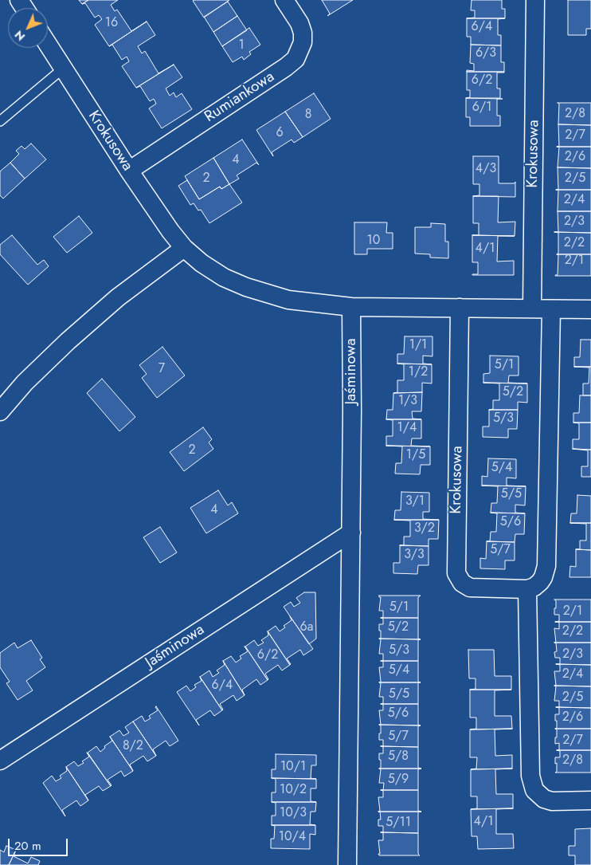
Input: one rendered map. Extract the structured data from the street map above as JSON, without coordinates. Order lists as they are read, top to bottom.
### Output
{
  "streets": {
    "street": ["Rumiankowa", "Krokusowa", "Jaśminowa"]
  },
  "crossings": [
    ["Rumiankowa", "Krokusowa"],
    ["Krokusowa", "Jaśminowa"]
  ],
  "house_numbers": [
    "16",
    "6/4",
    "1",
    "6/3",
    "6/2",
    "6/1",
    "2/8",
    "8",
    "6",
    "2/7",
    "2/6",
    "4",
    "4/3",
    "2",
    "2/5",
    "2/4",
    "2/3",
    "10",
    "2/2",
    "4/1",
    "2/1",
    "1/1",
    "5/1",
    "7",
    "1/2",
    "5/2",
    "1/3",
    "5/3",
    "1/4",
    "2",
    "1/5",
    "5/4",
    "5/5",
    "3/1",
    "4",
    "5/6",
    "3/2",
    "5/7",
    "3/3",
    "5/1",
    "2/1",
    "6a",
    "5/2",
    "2/2",
    "5/3",
    "2/3",
    "6/2",
    "5/4",
    "2/4",
    "6/4",
    "5/5",
    "2/5",
    "5/6",
    "2/6",
    "5/7",
    "2/7",
    "8/2",
    "5/8",
    "2/8",
    "10/1",
    "5/9",
    "10/2",
    "10/3",
    "4/1",
    "5/11",
    "10/4"
  ],
  "scale_bar": "20 m",
  "north": "bottom left"
}
